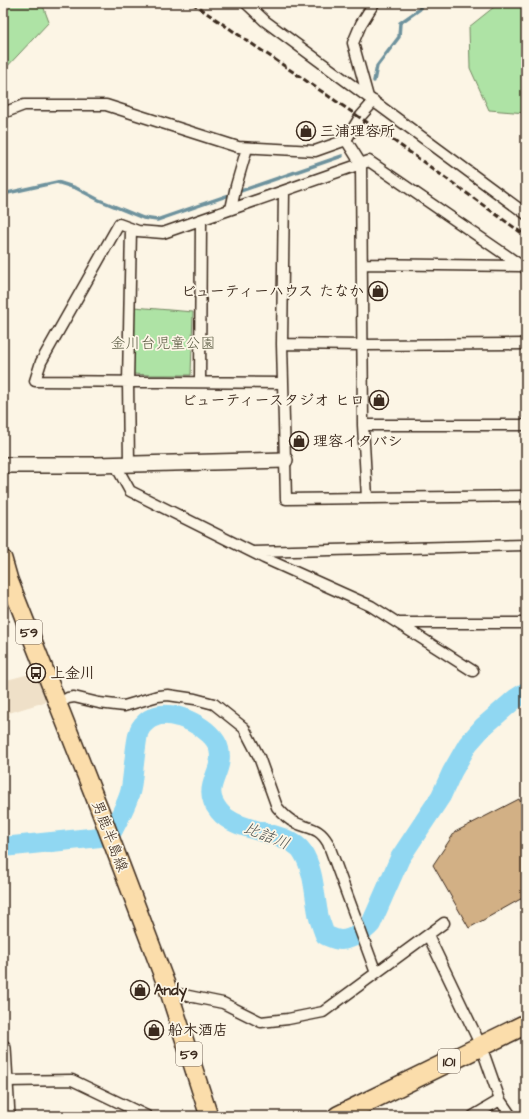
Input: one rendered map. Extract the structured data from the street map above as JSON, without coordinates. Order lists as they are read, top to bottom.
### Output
{
  "streets": {
    "highway": ["101"],
    "main road": ["59", "男鹿半島線"]
  },
  "water": ["比詰川"],
  "parks": ["金川台児童公園"],
  "places": {
    "shop": [
      "三浦理容所",
      "ビューティーハウス たなか",
      "ビューティースタジオ ヒロ",
      "理容イタバシ",
      "Andy",
      "船木酒店"
    ],
    "bus stop": ["上金川"]
  }
}
